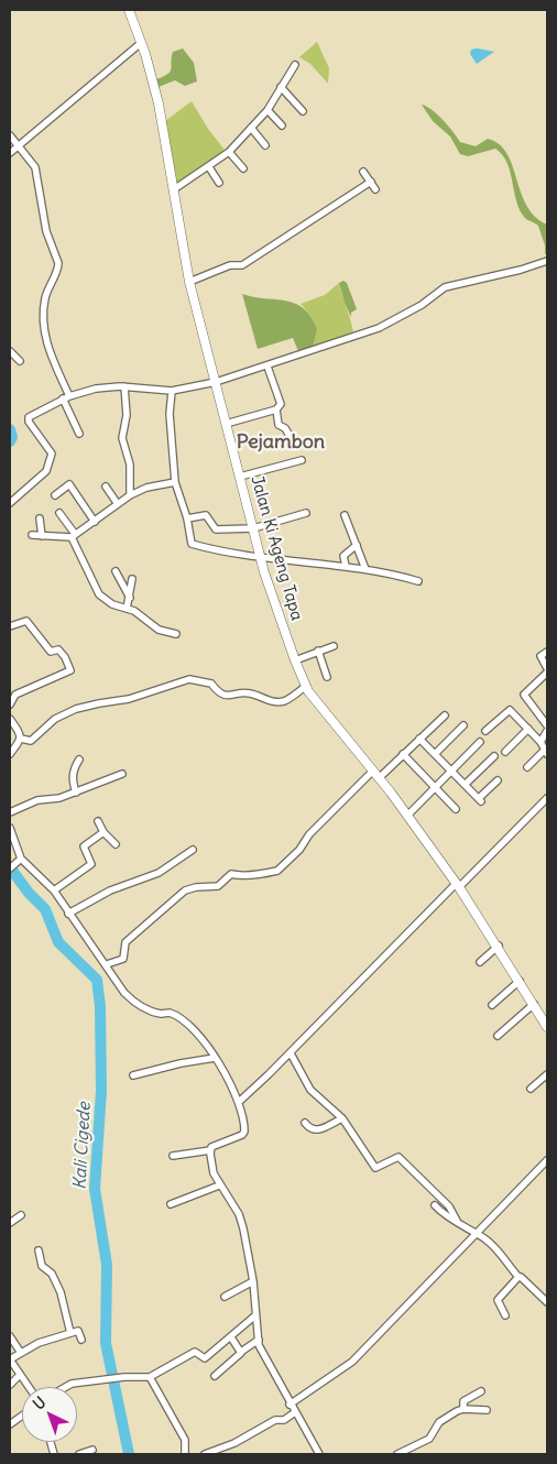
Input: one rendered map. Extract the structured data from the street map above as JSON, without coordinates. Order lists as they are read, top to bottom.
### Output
{
  "streets": {
    "street": ["Jalan Ki Ageng Tapa"]
  },
  "districts": ["Pejambon"],
  "water": ["Kali Cigede"],
  "north": "top left"
}
